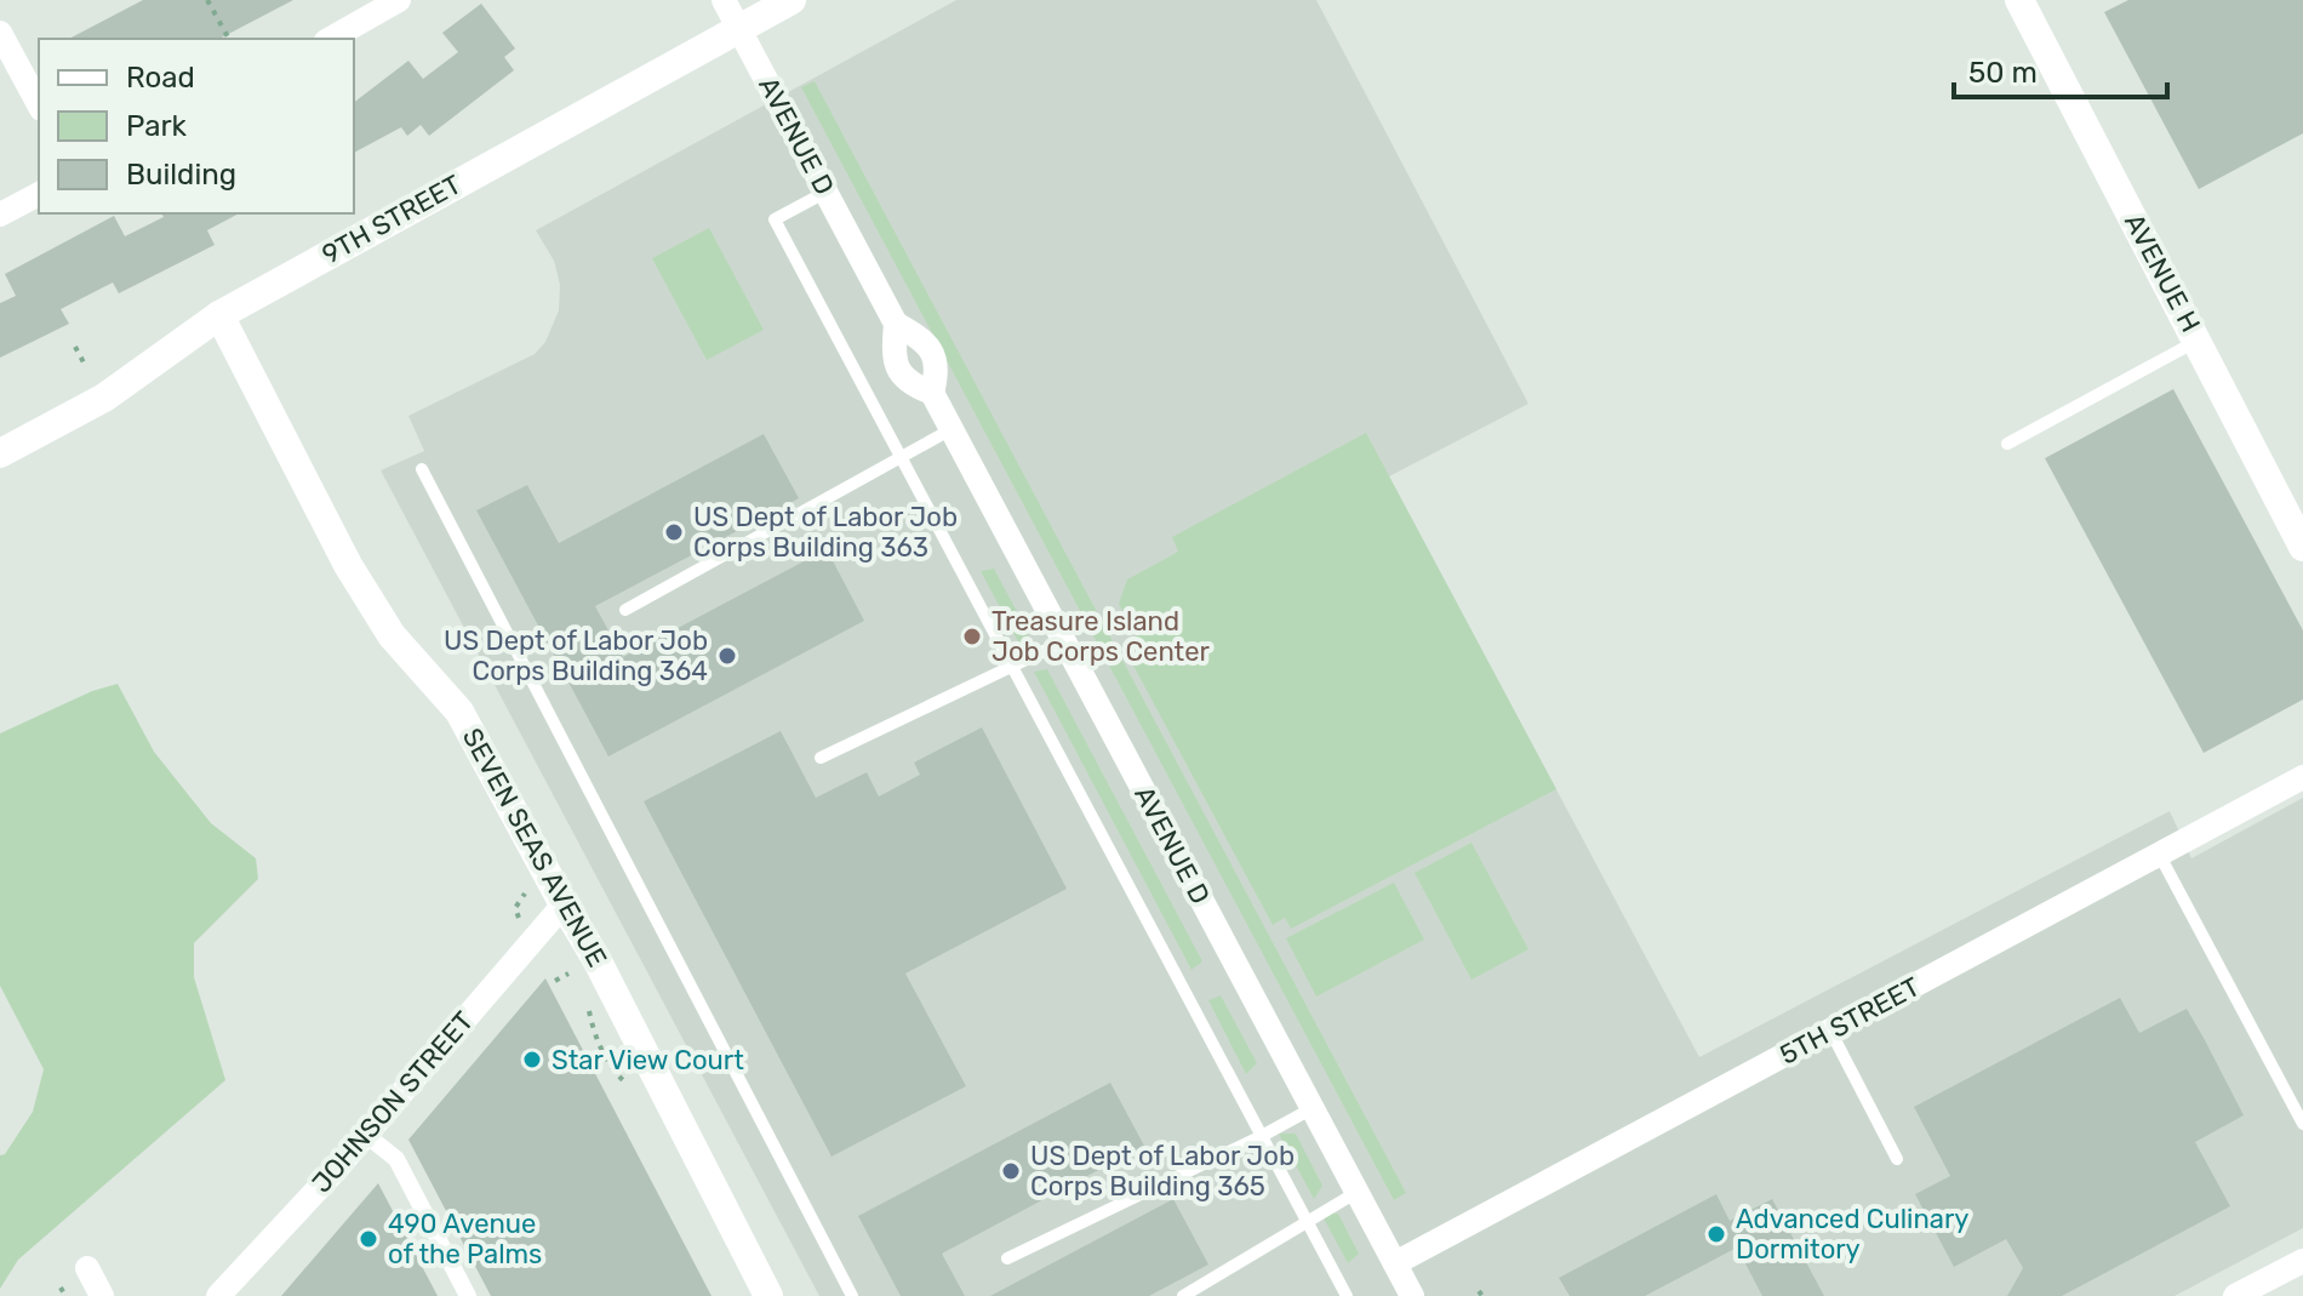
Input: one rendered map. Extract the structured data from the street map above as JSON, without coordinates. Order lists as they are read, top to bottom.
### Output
{
  "streets": {
    "street": [
      "AVENUE D",
      "9TH STREET",
      "AVENUE H",
      "SEVEN SEAS AVENUE",
      "5TH STREET",
      "JOHNSON STREET"
    ]
  },
  "crossings": [
    ["AVENUE D", "9TH STREET"],
    ["AVENUE D", "5TH STREET"],
    ["9TH STREET", "SEVEN SEAS AVENUE"],
    ["SEVEN SEAS AVENUE", "JOHNSON STREET"]
  ],
  "places": [
    "US Dept of Labor Job Corps Building 363",
    "Treasure Island Job Corps Center",
    "US Dept of Labor Job Corps Building 364",
    "Star View Court",
    "US Dept of Labor Job Corps Building 365",
    "Advanced Culinary Dormitory",
    "490 Avenue of the Palms"
  ],
  "legend": ["Road", "Park", "Building"],
  "scale_bar": "50 m"
}
